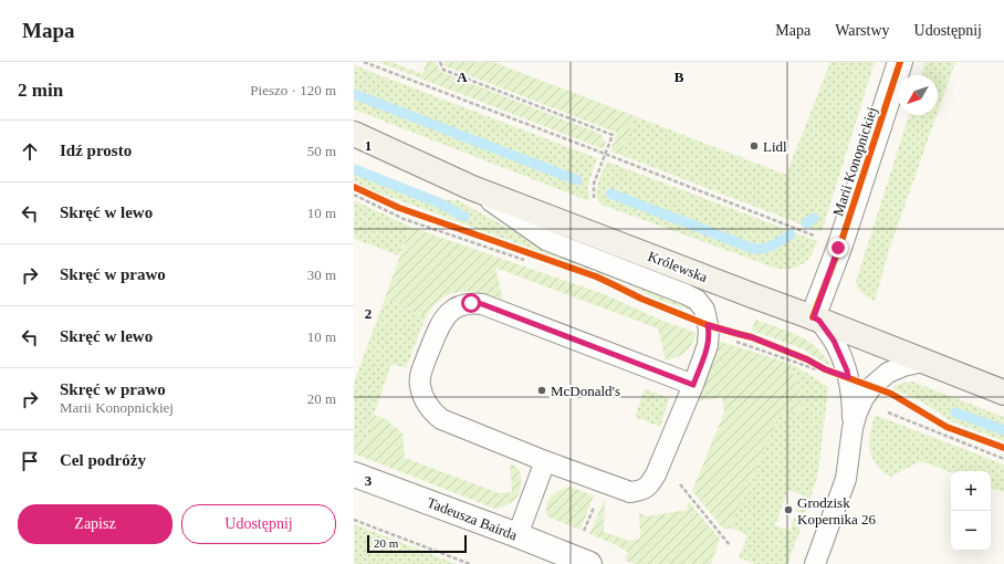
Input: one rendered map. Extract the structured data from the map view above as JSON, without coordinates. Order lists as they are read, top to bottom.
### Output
{
  "streets": {
    "main road": ["Królewska"],
    "street": ["Marii Konopnickiej", "Tadeusza Bairda"]
  },
  "crossings": [
    ["Marii Konopnickiej", "Królewska"]
  ],
  "places": ["Lidl", "McDonald's", "Grodzisk Kopernika 26"],
  "scale_bar": "20 m",
  "north": "bottom left",
  "page": {
    "header": "Mapa",
    "nav": ["Mapa", "Warstwy", "Udostępnij"],
    "heading": ["2 min", "Pieszo · 120 m"],
    "list": [
      ["Idź prosto", "50 m"],
      ["Skręć w lewo", "10 m"],
      ["Skręć w prawo", "30 m"],
      ["Skręć w lewo", "10 m"],
      ["Skręć w prawo", "Marii Konopnickiej", "20 m"],
      "Cel podróży"
    ],
    "map_buttons": ["+", "−"],
    "buttons": ["Zapisz", "Udostępnij"],
    "scale": "20 m"
  },
  "grid": {
    "columns": ["A", "B"],
    "rows": ["1", "2", "3"]
  }
}
